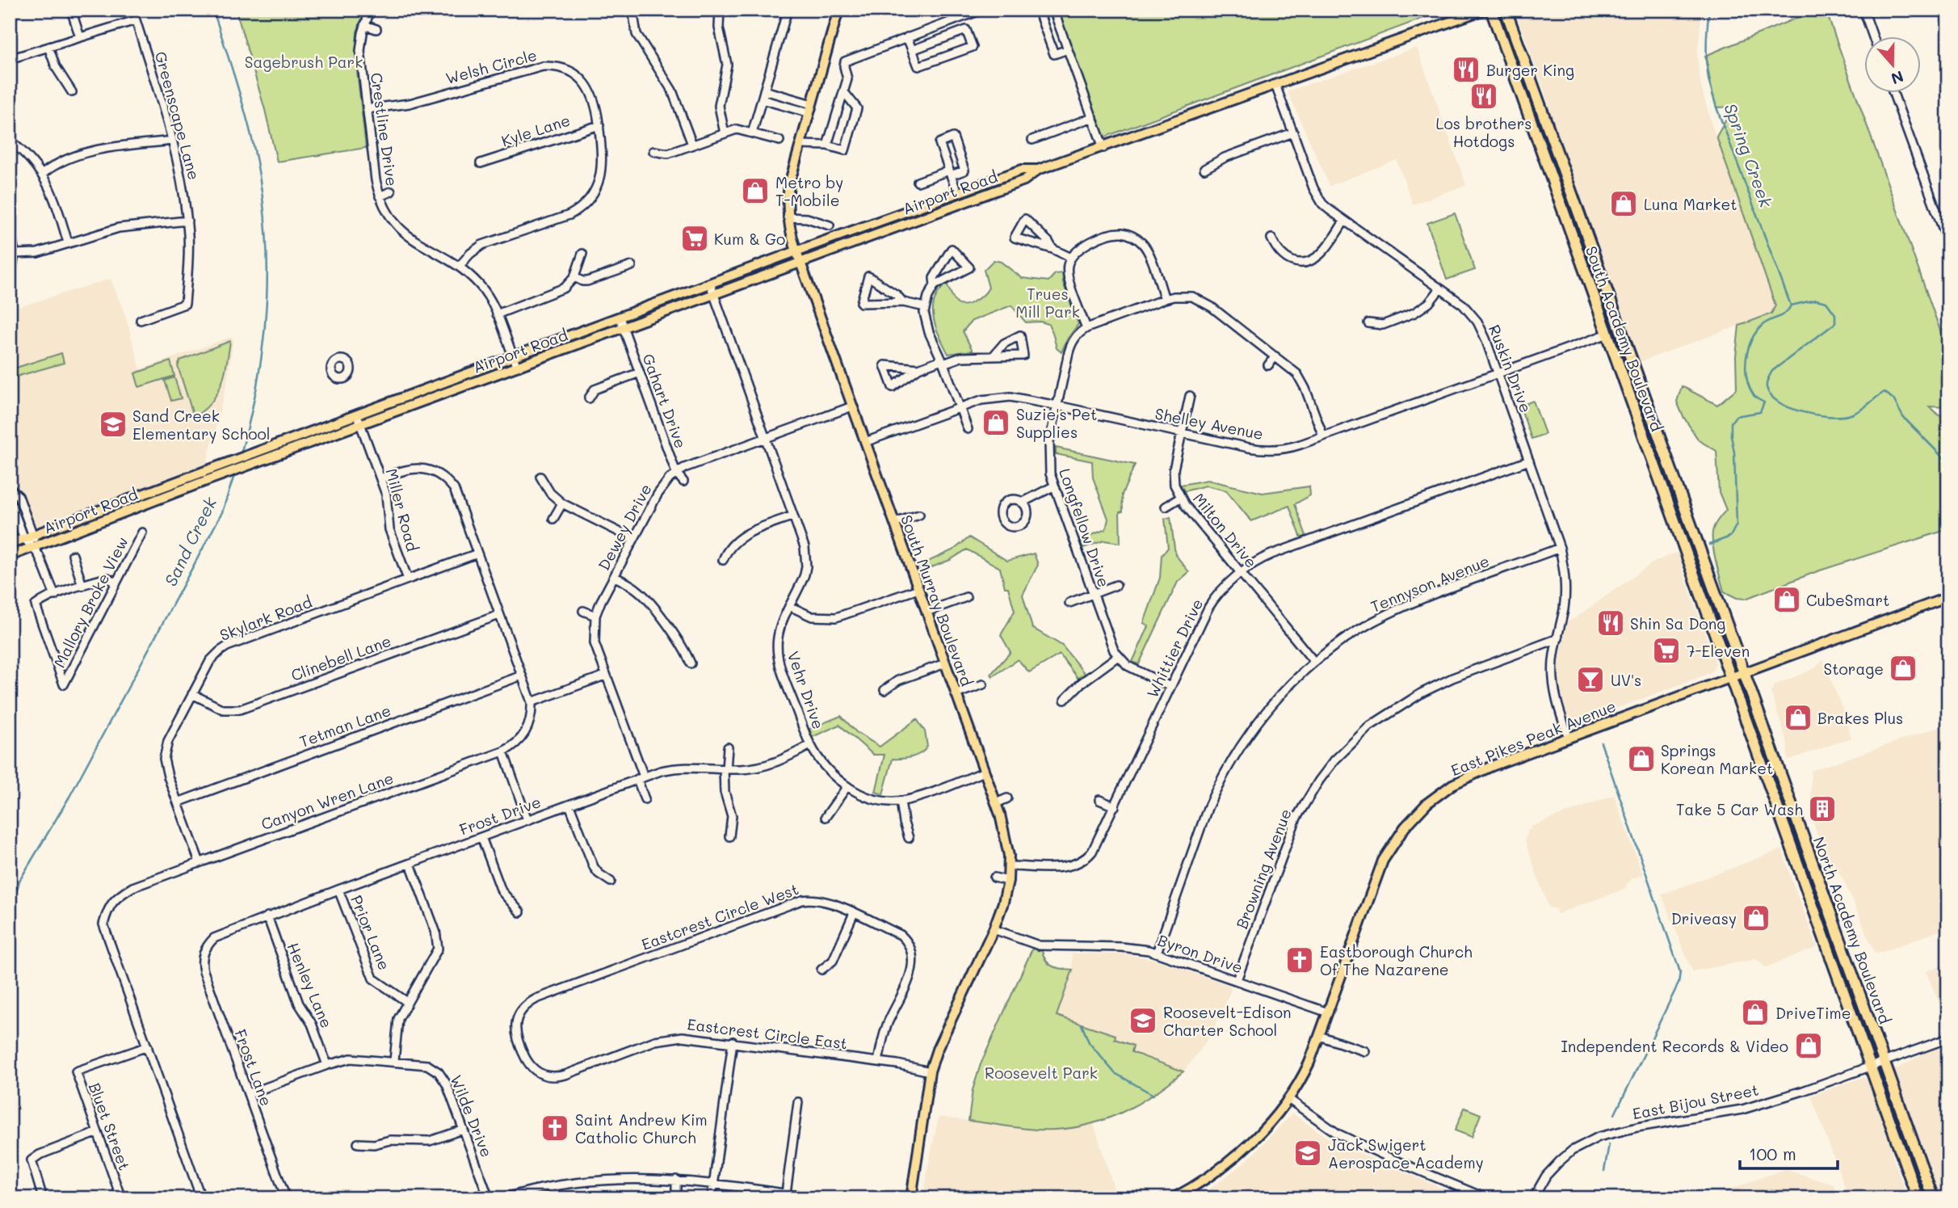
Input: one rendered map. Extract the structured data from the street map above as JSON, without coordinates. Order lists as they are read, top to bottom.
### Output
{
  "streets": {
    "highway": ["South Academy Boulevard", "North Academy Boulevard"],
    "main road": ["Airport Road", "South Murray Boulevard", "East Pikes Peak Avenue"],
    "street": [
      "Welsh Circle",
      "Greenscape Lane",
      "Crestline Drive",
      "Kyle Lane",
      "Ruskin Drive",
      "Gahart Drive",
      "Shelley Avenue",
      "Miller Road",
      "Dewey Drive",
      "Longfellow Drive",
      "Milton Drive",
      "Tennyson Avenue",
      "Mallory Broke View",
      "Skylark Road",
      "Whittier Drive",
      "Clinebell Lane",
      "Vehr Drive",
      "Tetman Lane",
      "Canyon Wren Lane",
      "Frost Drive",
      "Browning Avenue",
      "Eastcrest Circle West",
      "Prior Lane",
      "Byron Drive",
      "Henley Lane",
      "Eastcrest Circle East",
      "Frost Lane",
      "East Bijou Street",
      "Wilde Drive",
      "Bluet Street"
    ]
  },
  "crossings": [
    ["Welsh Circle", "Crestline Drive"],
    ["Welsh Circle", "Kyle Lane"],
    ["Crestline Drive", "Airport Road"],
    ["Airport Road", "Ruskin Drive"],
    ["Airport Road", "Gahart Drive"],
    ["Airport Road", "Miller Road"],
    ["Airport Road", "South Murray Boulevard"],
    ["Airport Road", "Vehr Drive"],
    ["South Academy Boulevard", "Shelley Avenue"],
    ["South Academy Boulevard", "East Pikes Peak Avenue"],
    ["South Academy Boulevard", "North Academy Boulevard"],
    ["Ruskin Drive", "Shelley Avenue"],
    ["Ruskin Drive", "Tennyson Avenue"],
    ["Ruskin Drive", "Whittier Drive"],
    ["Ruskin Drive", "East Pikes Peak Avenue"],
    ["Ruskin Drive", "Browning Avenue"],
    ["Gahart Drive", "Dewey Drive"],
    ["Shelley Avenue", "Longfellow Drive"],
    ["Shelley Avenue", "Milton Drive"],
    ["Shelley Avenue", "South Murray Boulevard"],
    ["Miller Road", "Skylark Road"],
    ["Miller Road", "Canyon Wren Lane"],
    ["Dewey Drive", "South Murray Boulevard"],
    ["Dewey Drive", "Vehr Drive"],
    ["Dewey Drive", "Frost Drive"],
    ["Longfellow Drive", "Whittier Drive"],
    ["Milton Drive", "Tennyson Avenue"],
    ["Milton Drive", "Whittier Drive"],
    ["Tennyson Avenue", "Byron Drive"],
    ["South Murray Boulevard", "Vehr Drive"],
    ["South Murray Boulevard", "Byron Drive"],
    ["South Murray Boulevard", "Eastcrest Circle East"],
    ["Skylark Road", "Clinebell Lane"],
    ["Skylark Road", "Tetman Lane"],
    ["Skylark Road", "Canyon Wren Lane"],
    ["Clinebell Lane", "Canyon Wren Lane"],
    ["Vehr Drive", "Frost Drive"],
    ["Tetman Lane", "Canyon Wren Lane"],
    ["East Pikes Peak Avenue", "North Academy Boulevard"],
    ["East Pikes Peak Avenue", "Byron Drive"],
    ["Canyon Wren Lane", "Bluet Street"],
    ["Frost Drive", "Prior Lane"],
    ["Frost Drive", "Henley Lane"],
    ["Frost Drive", "Frost Lane"],
    ["Browning Avenue", "Byron Drive"],
    ["Eastcrest Circle West", "Eastcrest Circle East"],
    ["North Academy Boulevard", "East Bijou Street"],
    ["Henley Lane", "Wilde Drive"],
    ["Frost Lane", "Wilde Drive"]
  ],
  "water": ["Spring Creek", "Sand Creek"],
  "parks": ["Sagebrush Park", "Trues Mill Park", "Roosevelt Park"],
  "places": {
    "restaurant": ["Burger King", "Los brothers Hotdogs", "Shin Sa Dong"],
    "shop": [
      "Metro by T-Mobile",
      "Luna Market",
      "Suzie's Pet Supplies",
      "CubeSmart",
      "Storage",
      "Brakes Plus",
      "Springs Korean Market",
      "Driveasy",
      "DriveTime",
      "Independent Records & Video"
    ],
    "supermarket": ["Kum & Go", "7-Eleven"],
    "school or university": ["Sand Creek Elementary School", "Roosevelt-Edison Charter School", "Jack Swigert Aerospace Academy"],
    "bar": ["UV's"],
    "building": ["Take 5 Car Wash"],
    "church": ["Eastborough Church Of The Nazarene", "Saint Andrew Kim Catholic Church"]
  },
  "scale_bar": "100 m",
  "north": "bottom"
}
